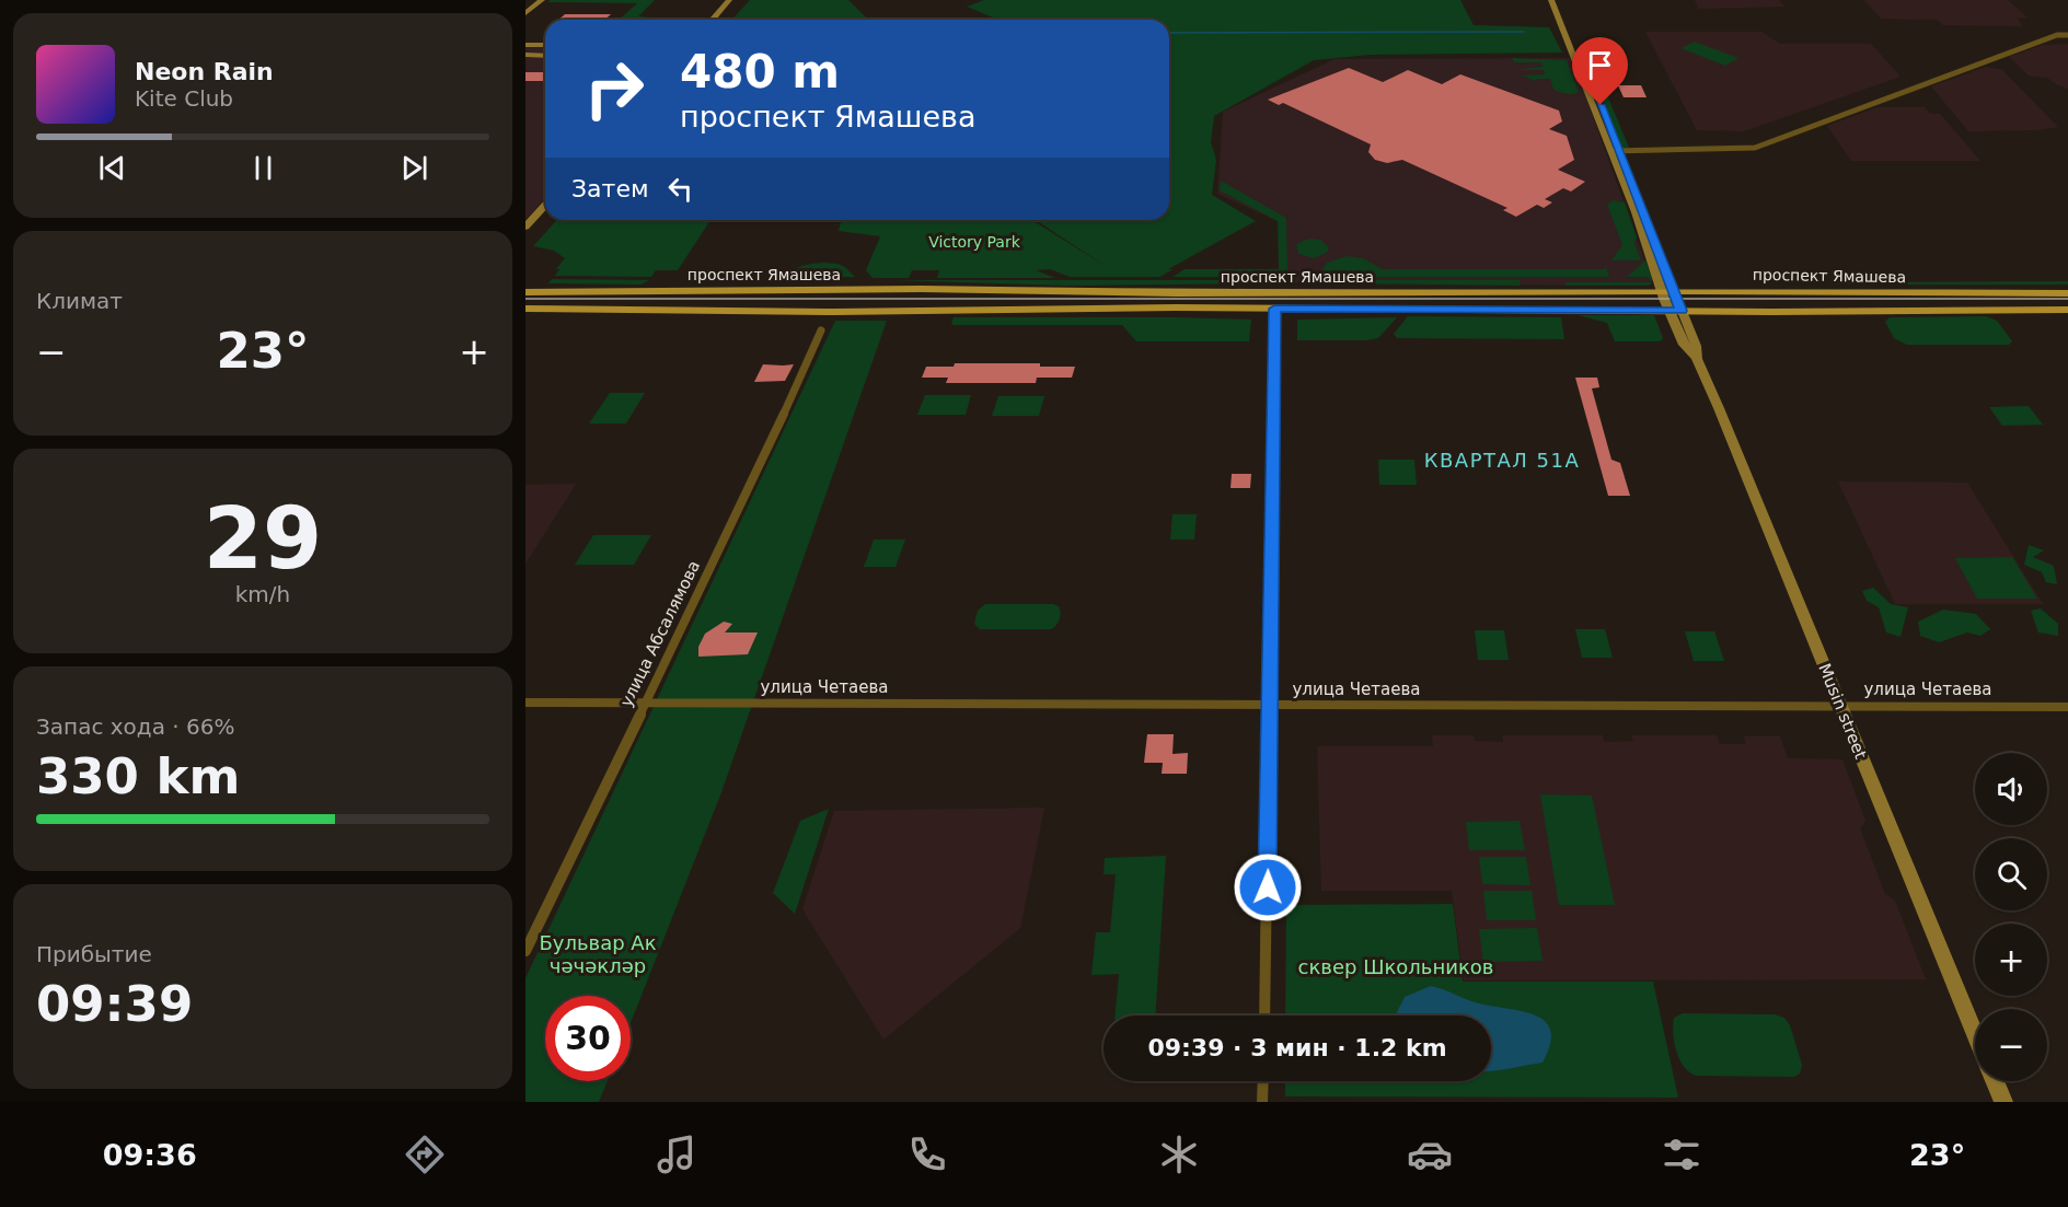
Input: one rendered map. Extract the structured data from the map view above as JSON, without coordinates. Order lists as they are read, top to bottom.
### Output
{
  "streets": {
    "main road": ["проспект Ямашева"],
    "street": ["улица Абсалямова", "улица Четаева", "Musin street"]
  },
  "crossings": [
    ["проспект Ямашева", "Musin street"],
    ["улица Абсалямова", "улица Четаева"],
    ["улица Четаева", "Musin street"]
  ],
  "districts": ["КВАРТАЛ 51А"],
  "parks": ["Victory Park", "Бульвар Ак чәчәкләр", "сквер Школьников"],
  "page": {
    "turn": ["480 m", "проспект Ямашева"],
    "song": ["Neon Rain", "Kite Club"],
    "then": "Затем",
    "tile": [
      "Климат",
      ["29", "km/h"],
      ["Запас хода · 66%", "330 km"],
      ["Прибытие", "09:39"]
    ],
    "heat": ["−", "23°", "+"],
    "map_buttons": ["+", "−"],
    "limit": "30",
    "trip": "09:39 · 3 мин · 1.2 km",
    "tabs": ["09:36", "23°"]
  }
}
